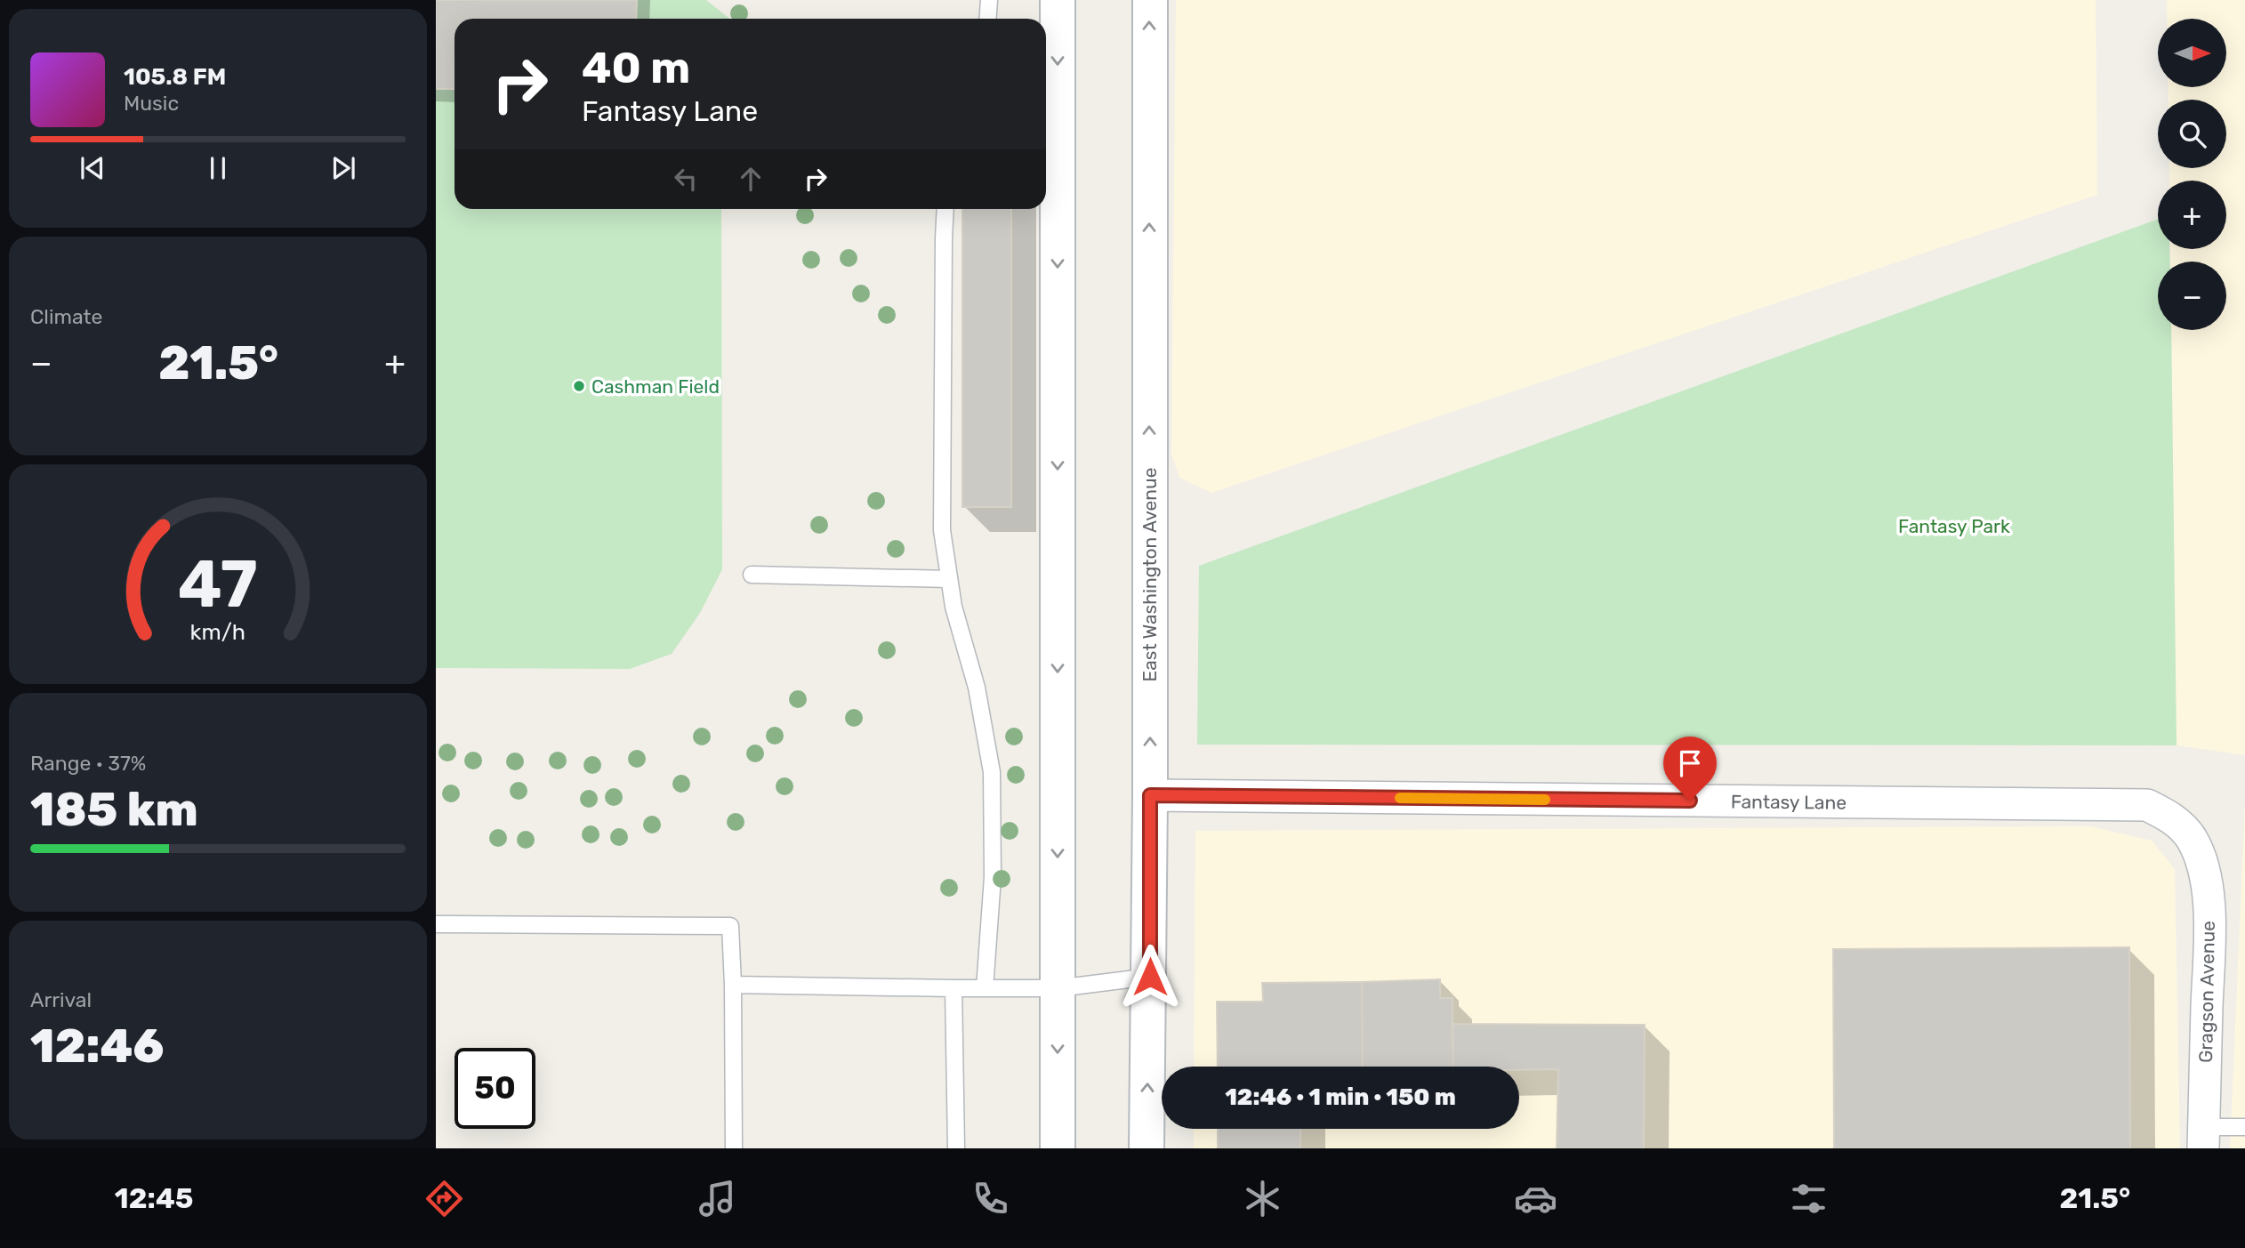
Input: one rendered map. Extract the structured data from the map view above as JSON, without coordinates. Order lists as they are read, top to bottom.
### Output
{
  "streets": {
    "main road": ["East Washington Avenue"],
    "street": ["Fantasy Lane", "Gragson Avenue"]
  },
  "crossings": [
    ["East Washington Avenue", "Fantasy Lane"],
    ["Fantasy Lane", "Gragson Avenue"]
  ],
  "parks": ["Fantasy Park"],
  "places": ["Cashman Field"],
  "north": "right",
  "page": {
    "map_buttons": ["+", "−"],
    "turn": ["40 m", "Fantasy Lane"],
    "song": ["105.8 FM", "Music"],
    "tile": [
      "Climate",
      ["Range · 37%", "185 km"],
      ["Arrival", "12:46"]
    ],
    "heat": ["−", "21.5°", "+"],
    "limit": "50",
    "trip": "12:46 · 1 min · 150 m",
    "tabs": ["12:45", "21.5°"],
    "gauge": ["47", "km/h"]
  }
}
